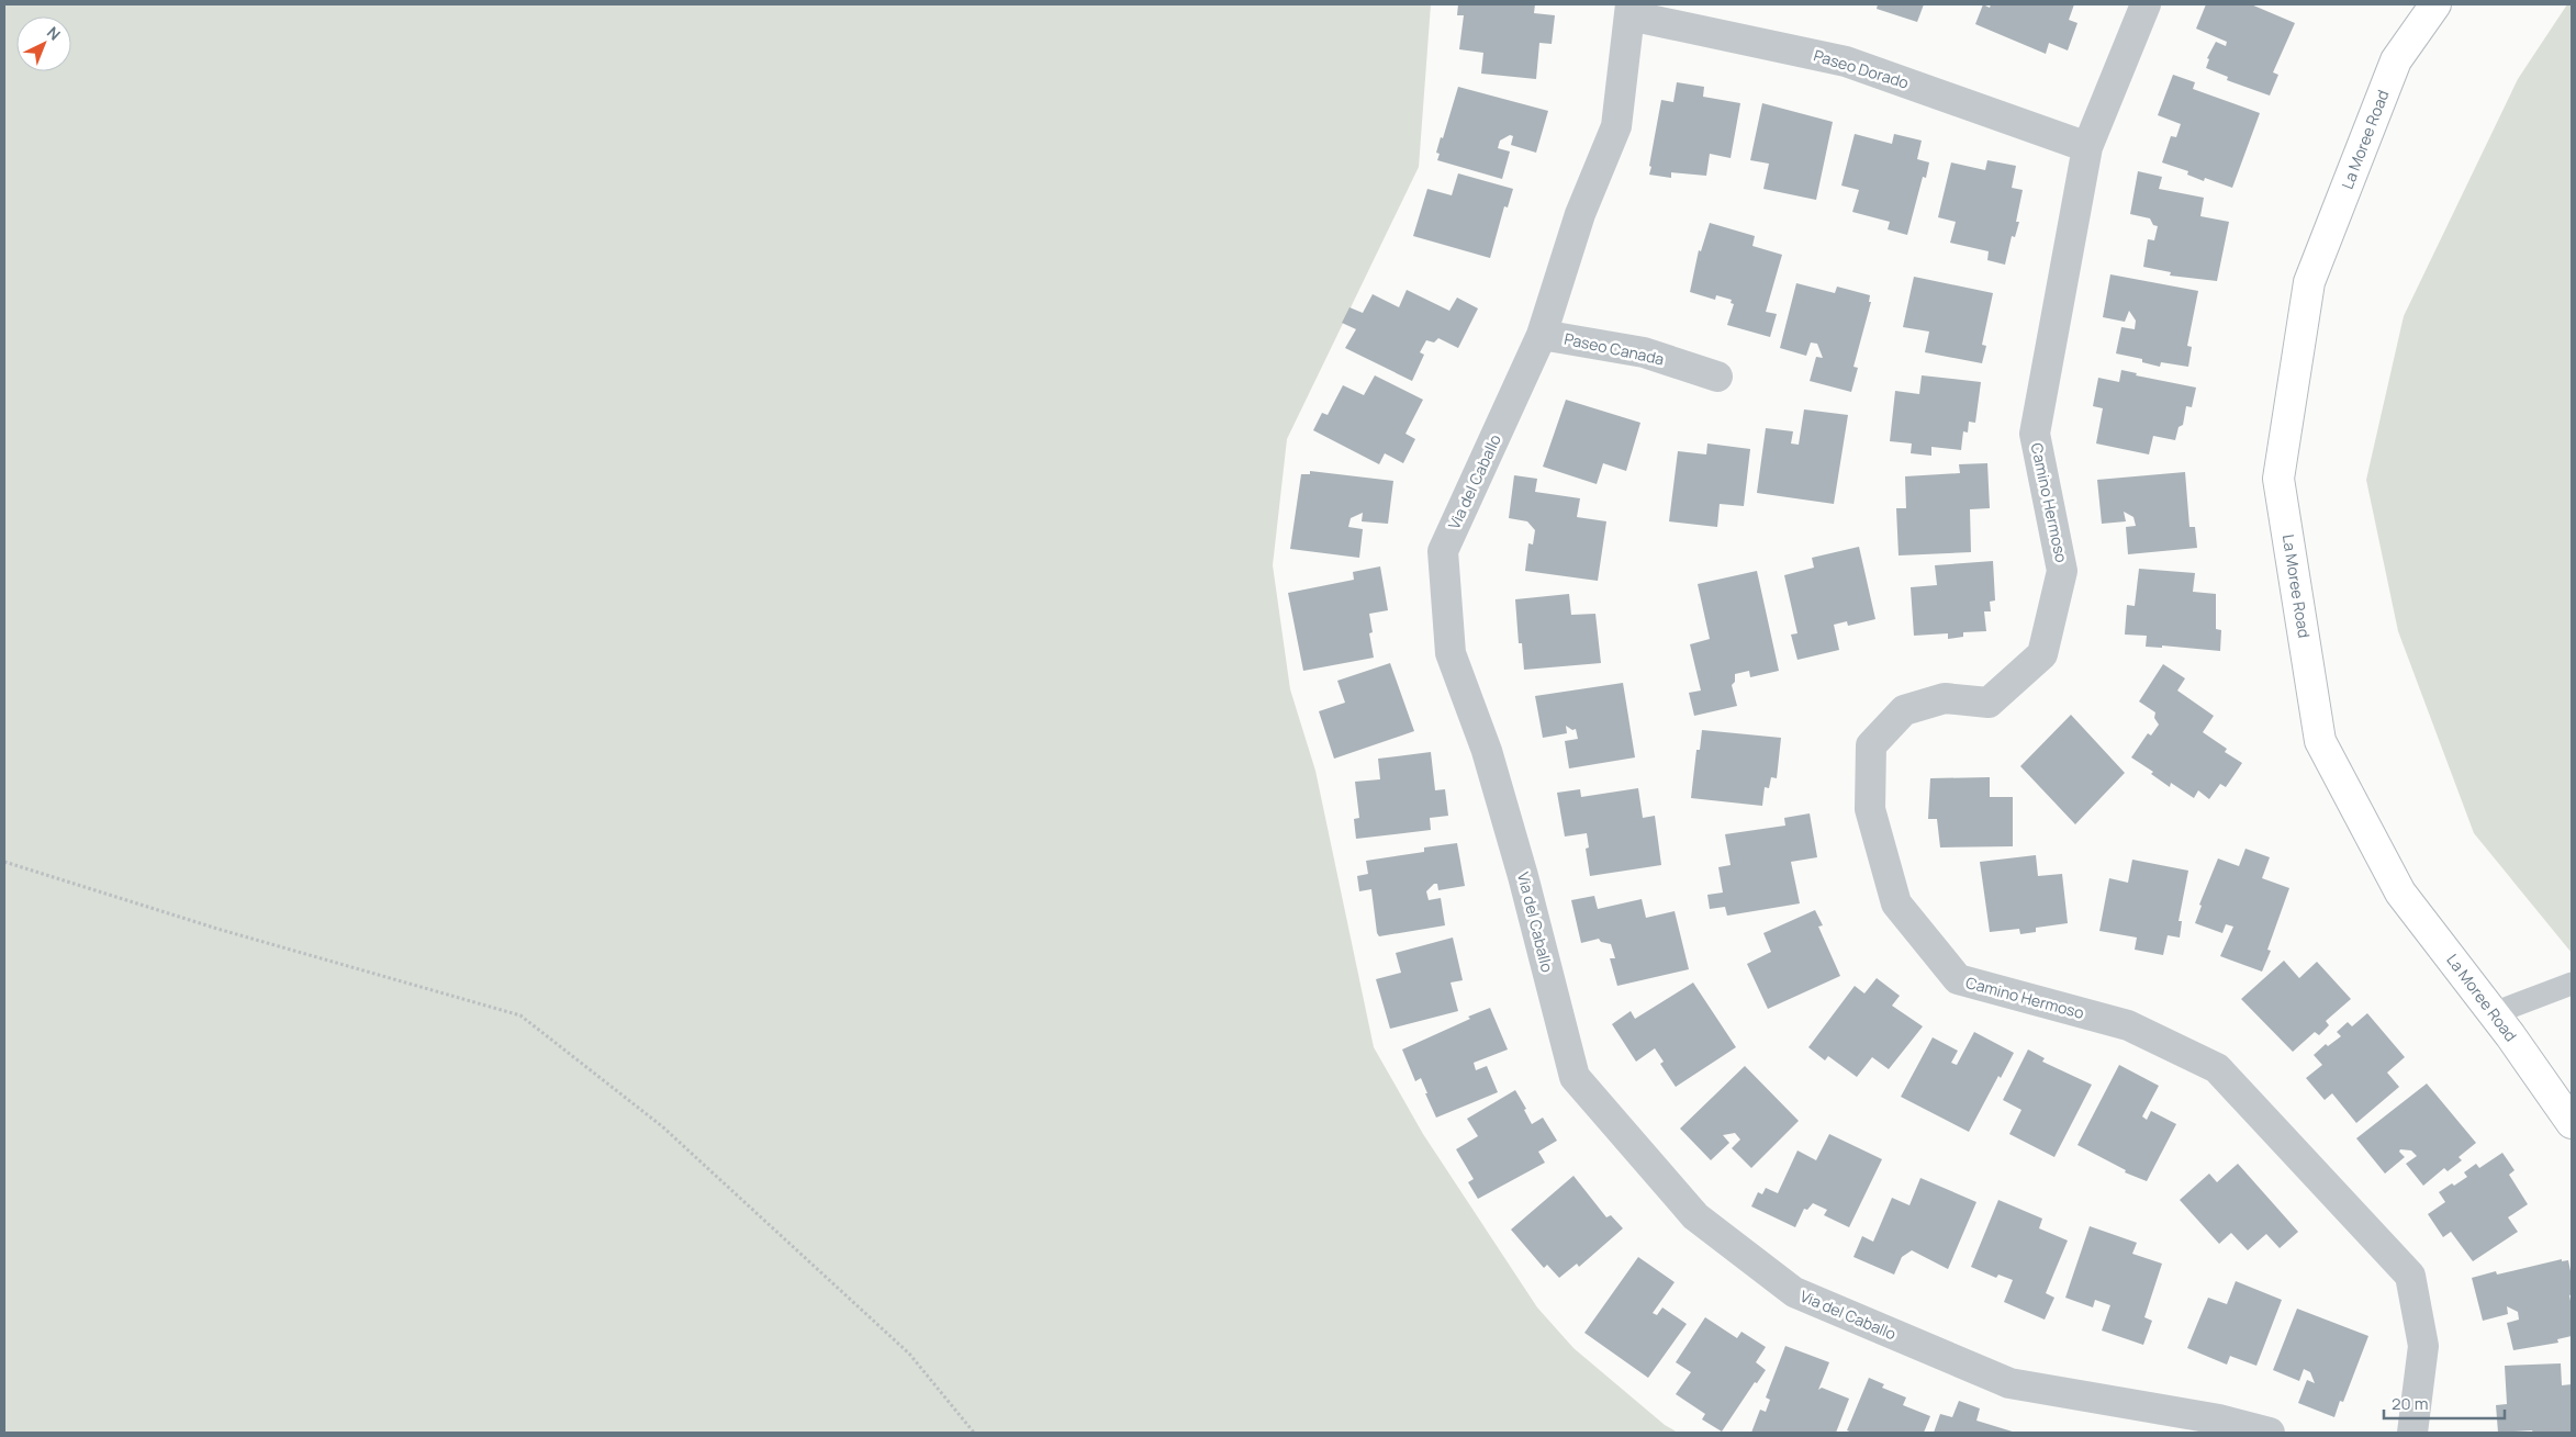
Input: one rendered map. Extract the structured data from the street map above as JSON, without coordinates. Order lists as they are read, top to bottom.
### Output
{
  "streets": {
    "street": [
      "Paseo Dorado",
      "La Moree Road",
      "Paseo Canada",
      "Via del Caballo",
      "Camino Hermoso"
    ]
  },
  "crossings": [
    ["Paseo Dorado", "Via del Caballo"],
    ["Paseo Dorado", "Camino Hermoso"],
    ["Paseo Canada", "Via del Caballo"]
  ],
  "scale_bar": "20 m",
  "north": "top right"
}
